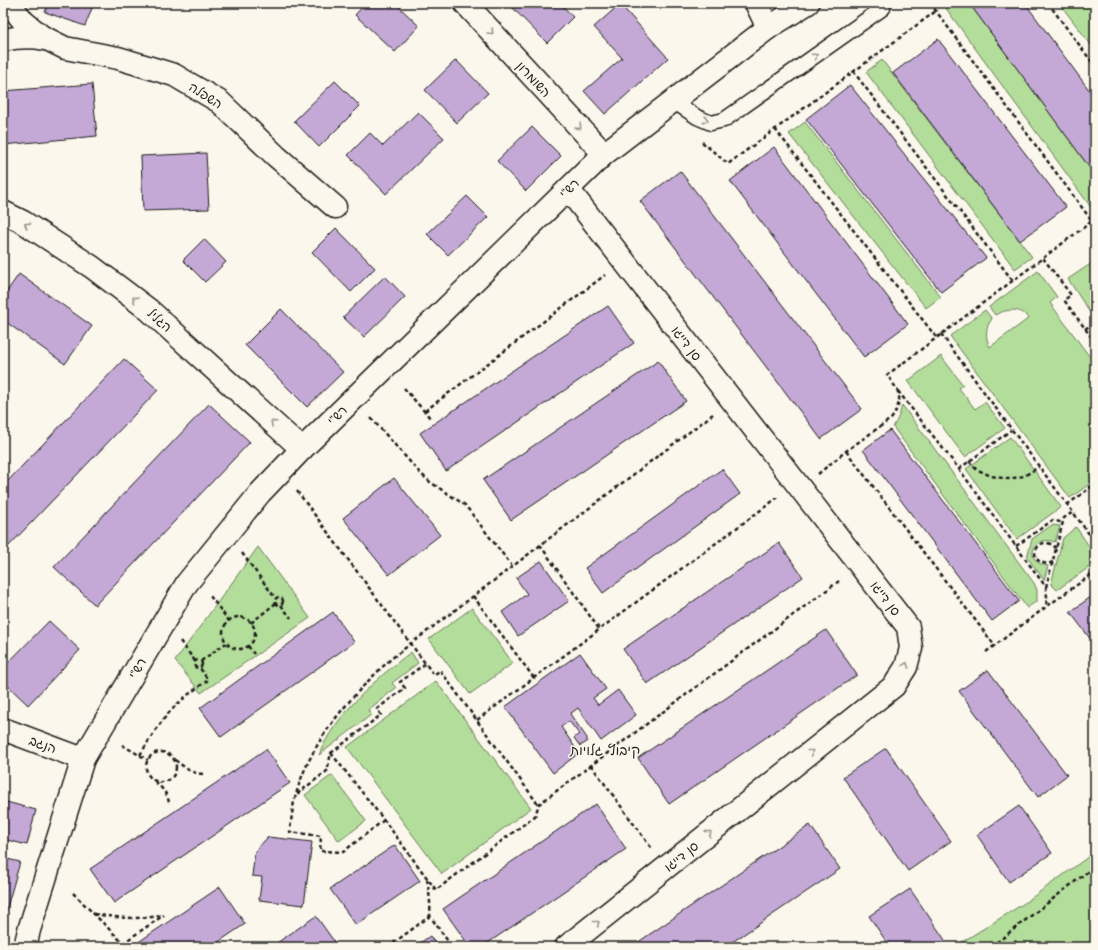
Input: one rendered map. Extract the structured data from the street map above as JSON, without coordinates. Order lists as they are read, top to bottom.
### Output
{
  "streets": {
    "street": [
      "השומרון",
      "השפלה",
      "רש\"י",
      "הגליל",
      "סן דייגו",
      "הנגב"
    ]
  },
  "crossings": [
    ["השומרון", "רש\"י"],
    ["רש\"י", "הגליל"],
    ["רש\"י", "סן דייגו"],
    ["רש\"י", "הנגב"]
  ],
  "one_way": ["השומרון", "הגליל"],
  "districts": ["קיבוץ גלויות"]
}
